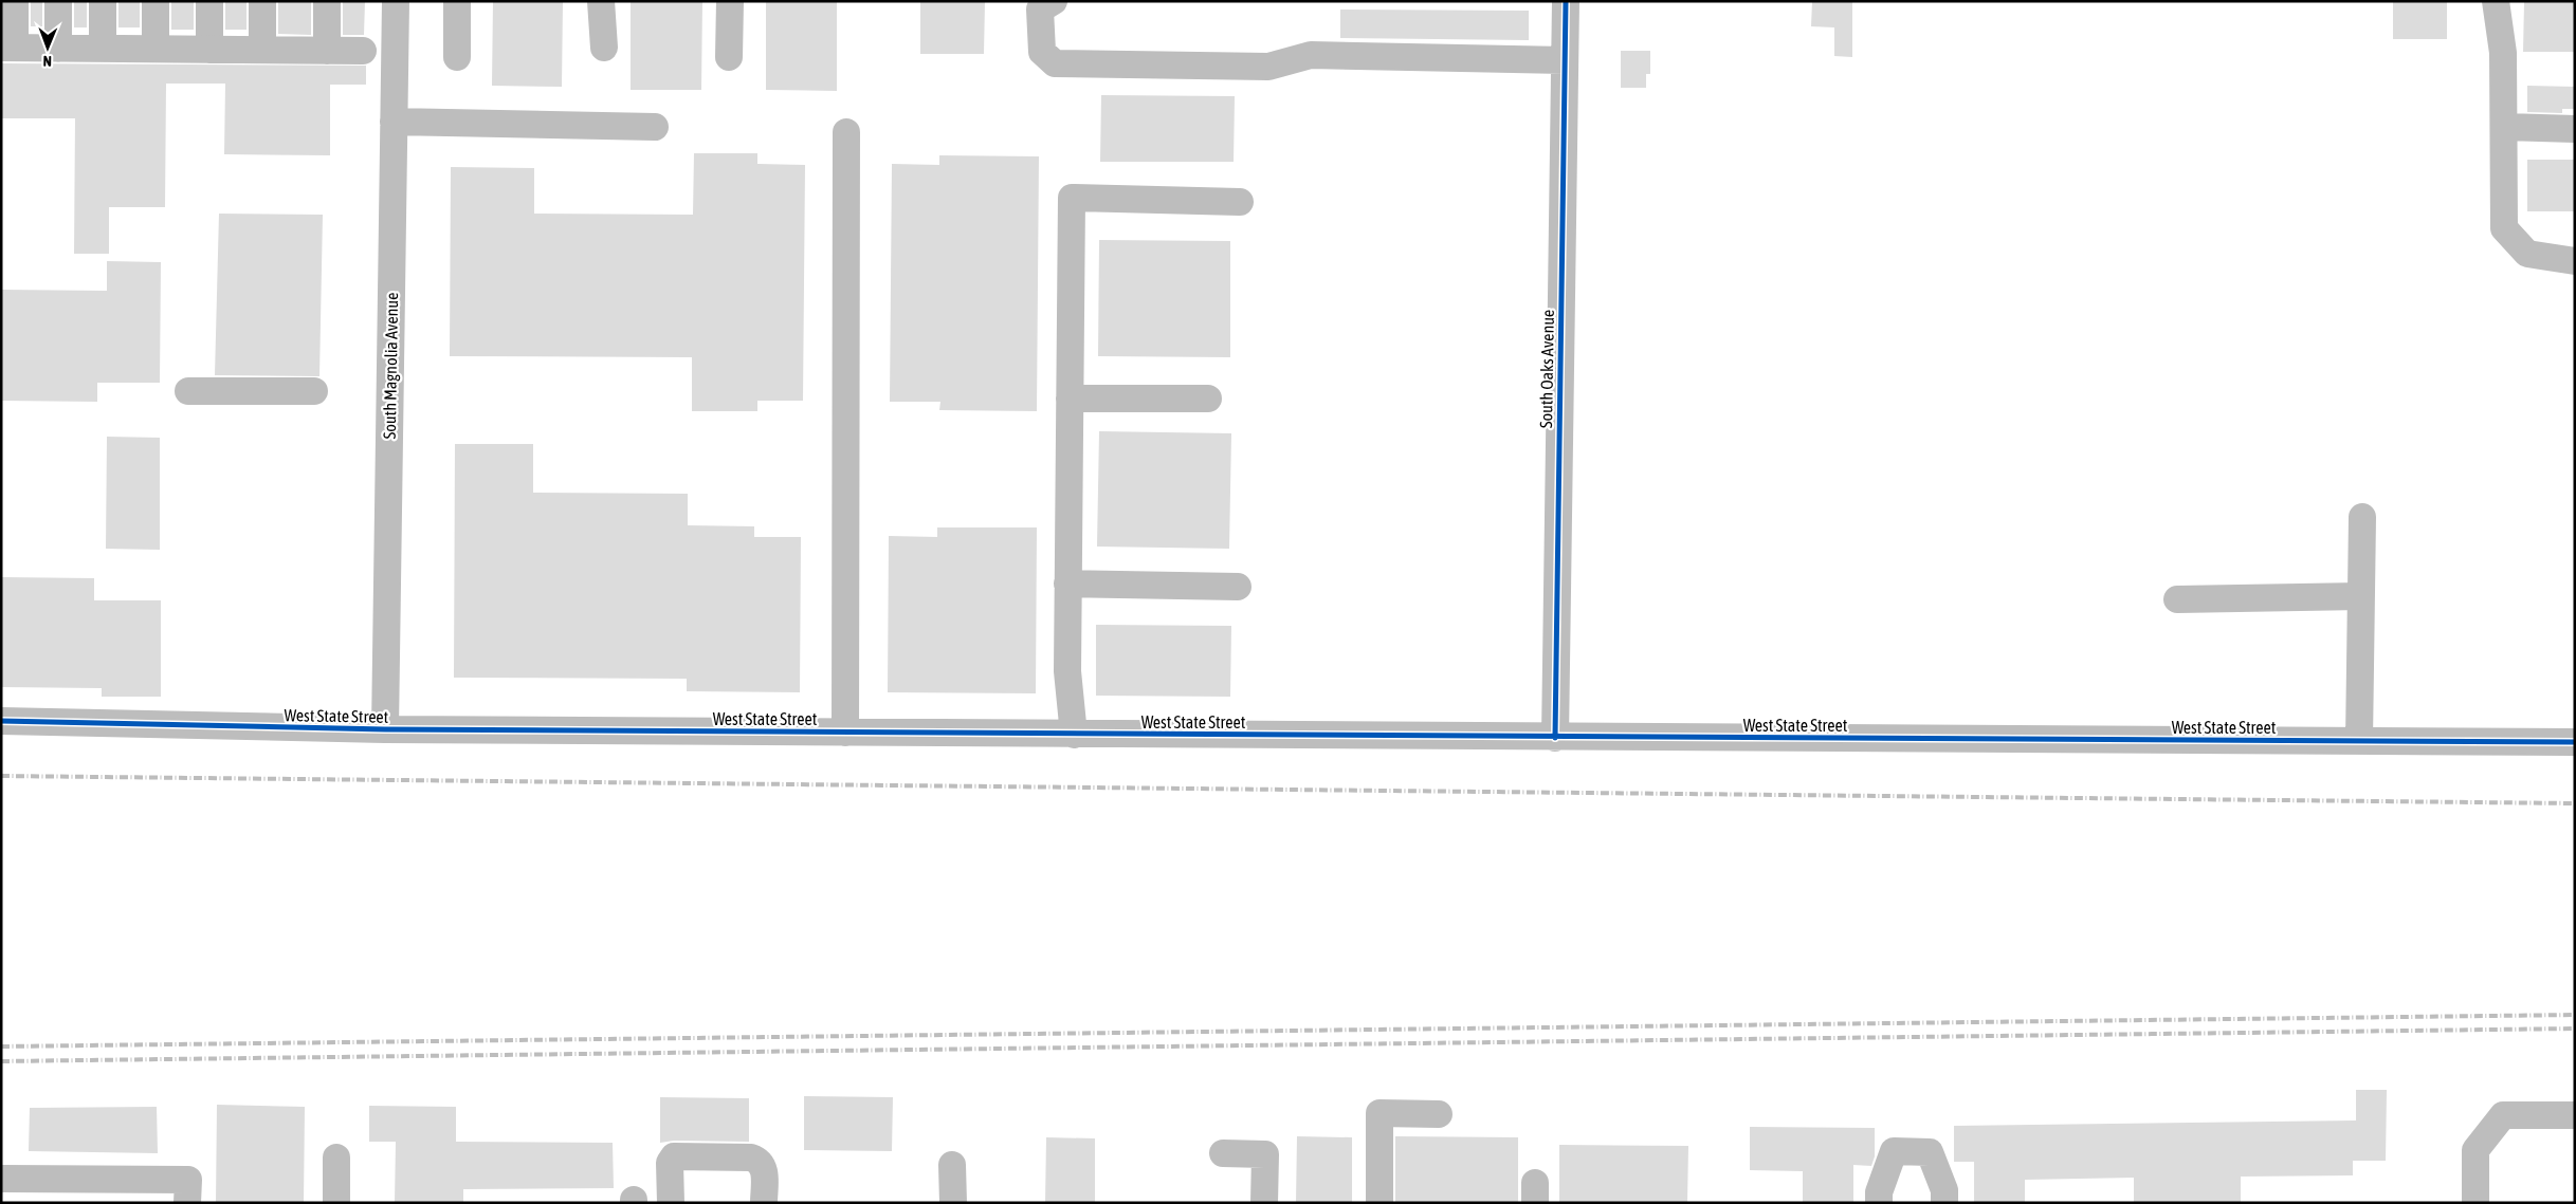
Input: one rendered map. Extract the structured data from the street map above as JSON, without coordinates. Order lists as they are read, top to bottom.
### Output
{
  "streets": {
    "street": ["South Magnolia Avenue", "South Oaks Avenue", "West State Street"]
  },
  "crossings": [
    ["South Magnolia Avenue", "West State Street"],
    ["South Oaks Avenue", "West State Street"]
  ],
  "north": "bottom"
}
